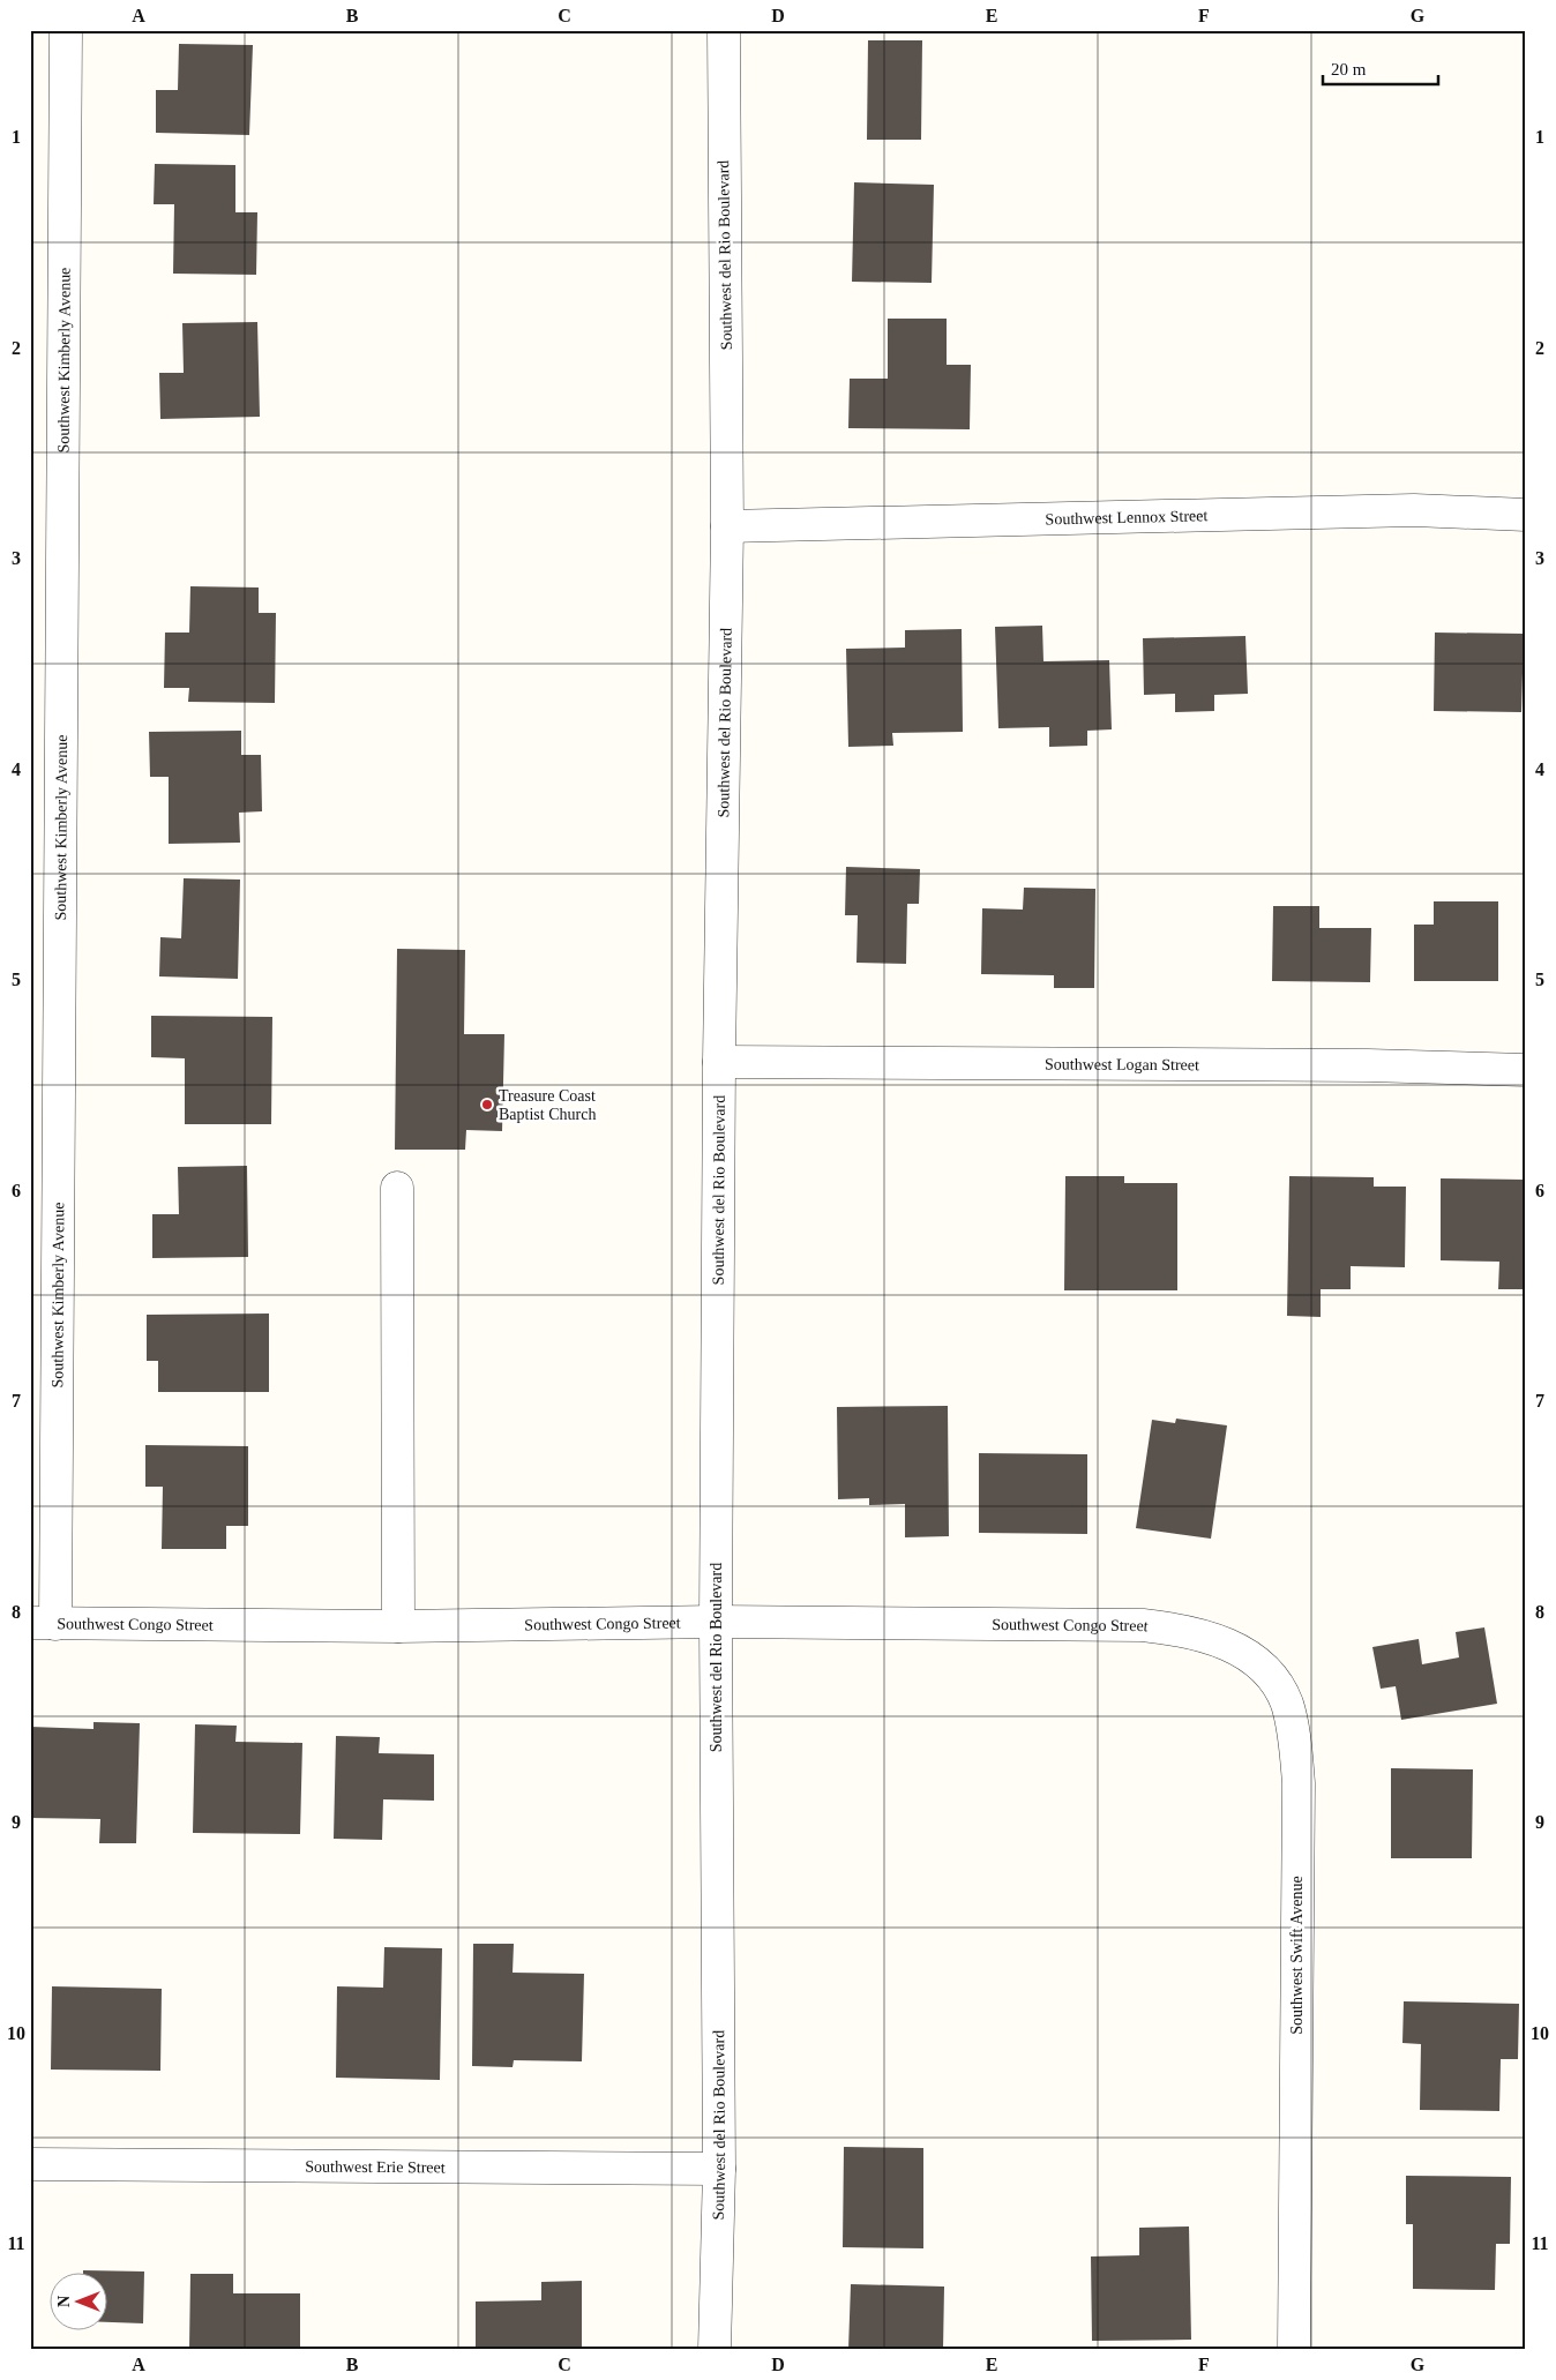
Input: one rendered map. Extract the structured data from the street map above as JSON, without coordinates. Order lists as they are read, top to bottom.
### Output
{
  "streets": {
    "street": [
      "Southwest del Rio Boulevard",
      "Southwest Kimberly Avenue",
      "Southwest Lennox Street",
      "Southwest Logan Street",
      "Southwest Congo Street",
      "Southwest Swift Avenue",
      "Southwest Erie Street"
    ]
  },
  "crossings": [
    ["Southwest del Rio Boulevard", "Southwest Lennox Street"],
    ["Southwest del Rio Boulevard", "Southwest Logan Street"],
    ["Southwest del Rio Boulevard", "Southwest Congo Street"],
    ["Southwest del Rio Boulevard", "Southwest Erie Street"],
    ["Southwest Kimberly Avenue", "Southwest Congo Street"],
    ["Southwest Congo Street", "Southwest Swift Avenue"]
  ],
  "places": ["Treasure Coast Baptist Church"],
  "scale_bar": "20 m",
  "north": "left",
  "grid": {
    "columns": [
      "A",
      "B",
      "C",
      "D",
      "E",
      "F",
      "G"
    ],
    "rows": [
      "1",
      "2",
      "3",
      "4",
      "5",
      "6",
      "7",
      "8",
      "9",
      "10",
      "11"
    ]
  }
}
